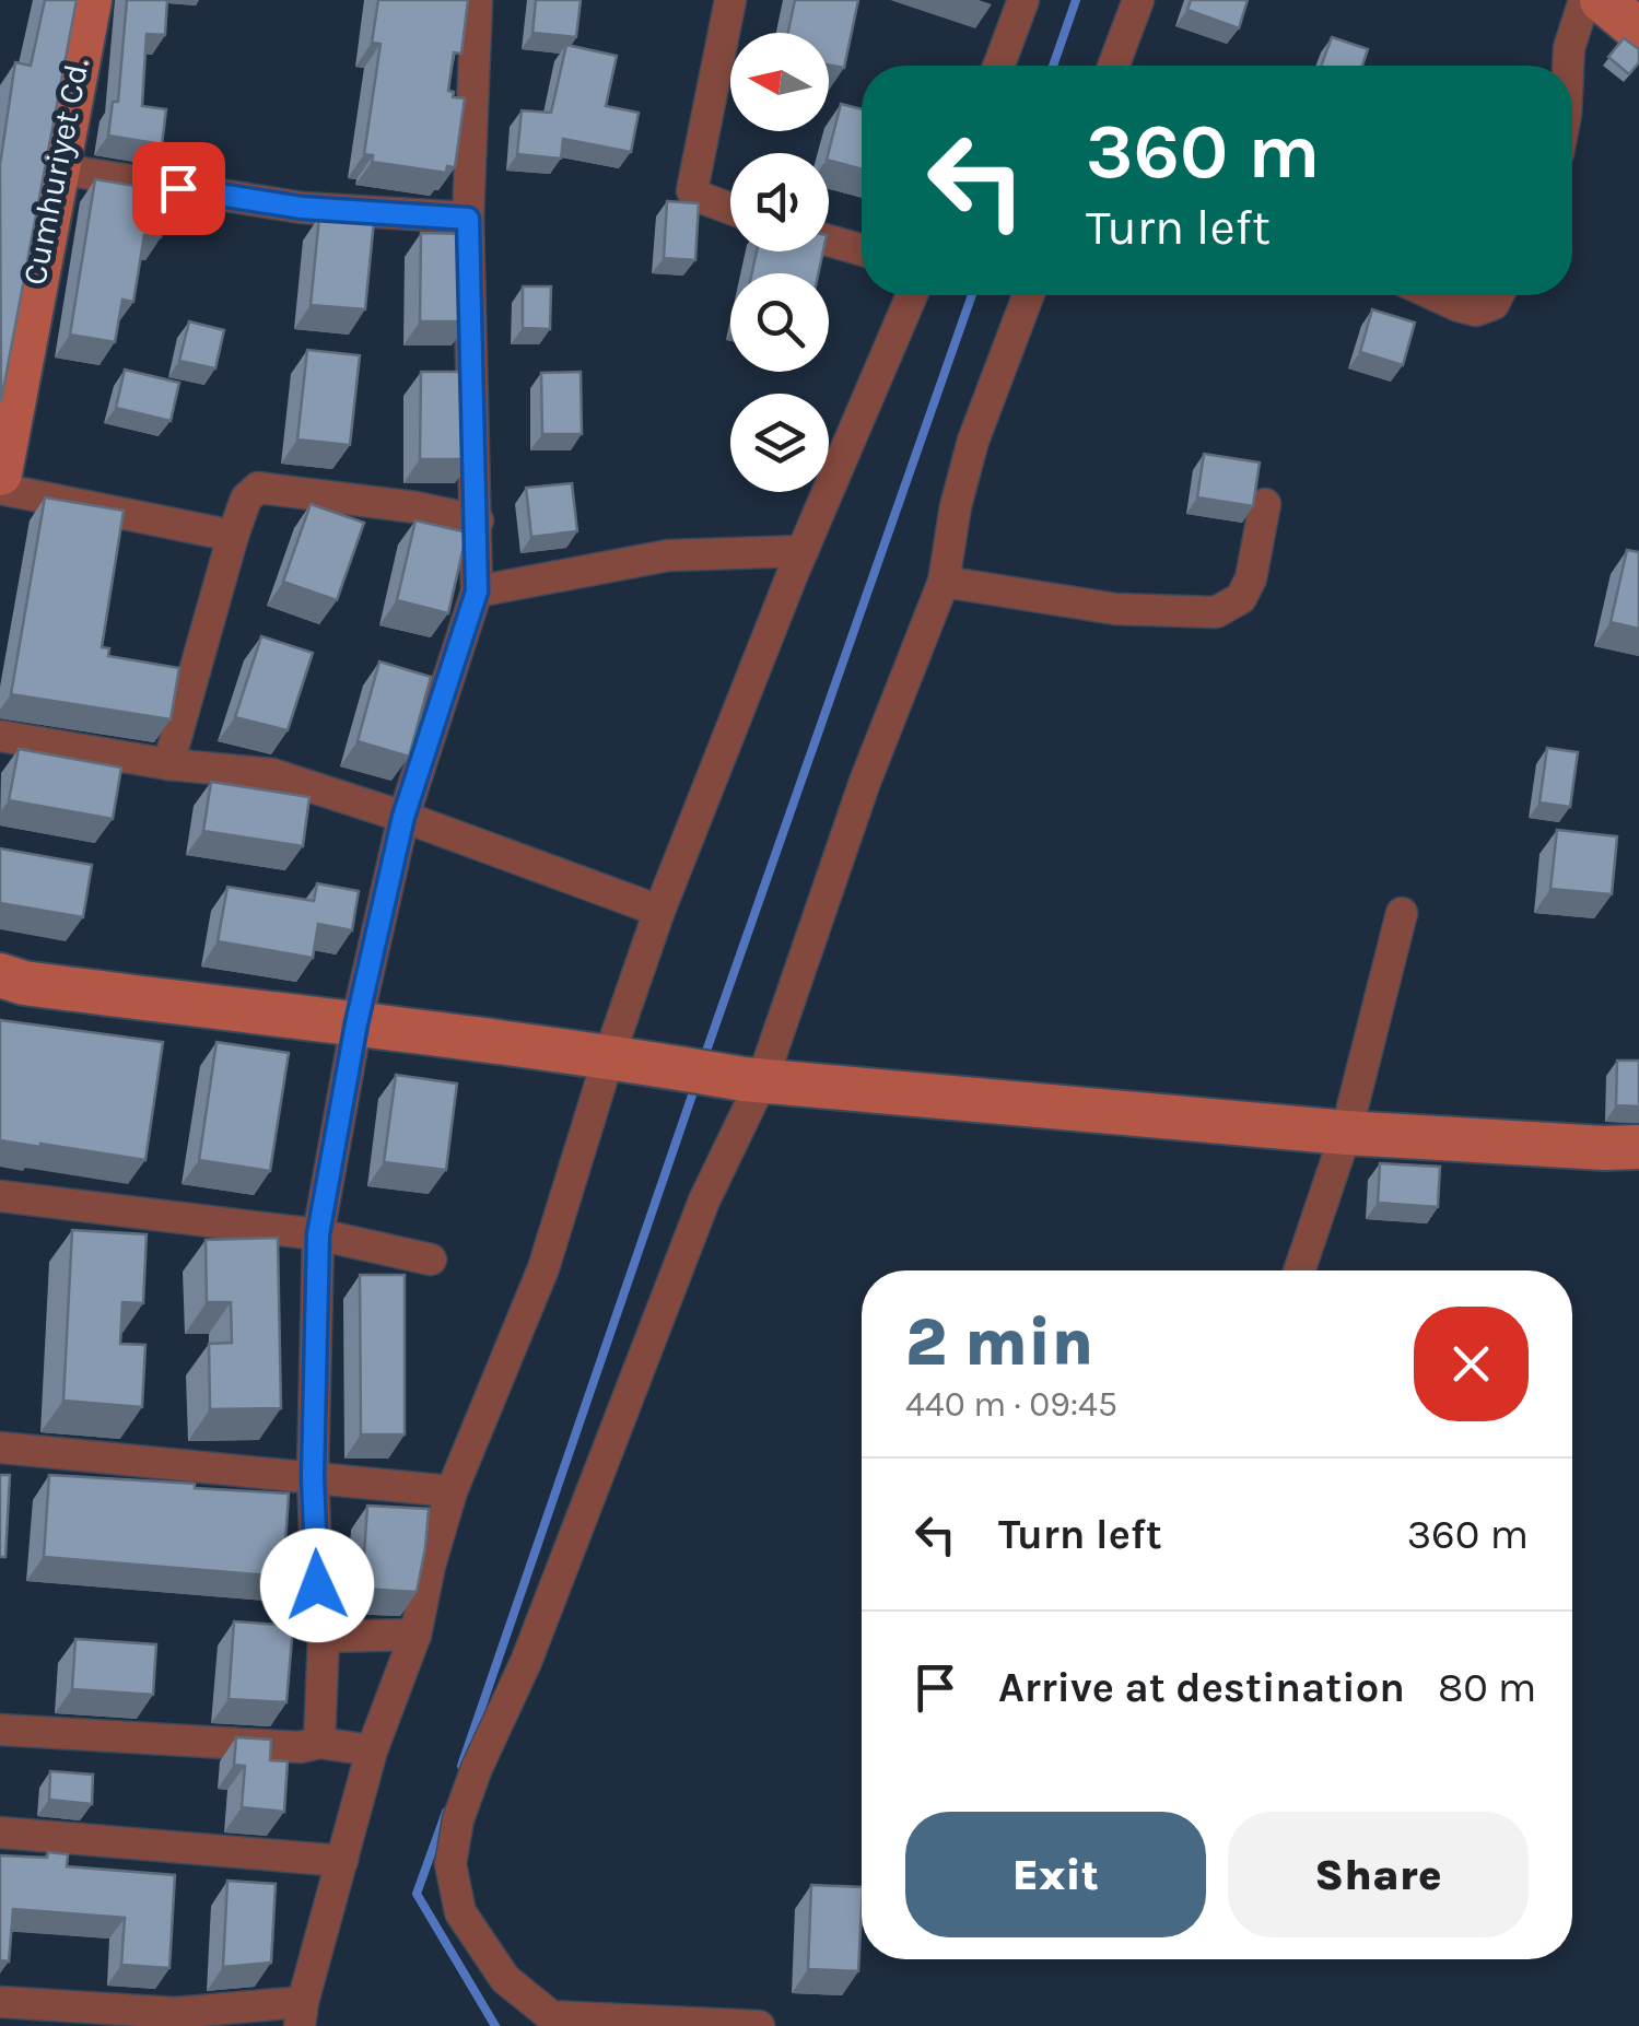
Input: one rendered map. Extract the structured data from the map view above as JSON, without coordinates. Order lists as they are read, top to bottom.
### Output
{
  "streets": {
    "street": ["Cumhuriyet Cd."]
  },
  "north": "left",
  "page": {
    "turn": ["360 m", "Turn left"],
    "heading": ["2 min", "440 m · 09:45"],
    "list": [
      {
        "name": "Turn left",
        "value": "360 m"
      },
      {
        "name": "Arrive at destination",
        "value": "80 m"
      }
    ],
    "buttons": ["Exit", "Share"]
  }
}
